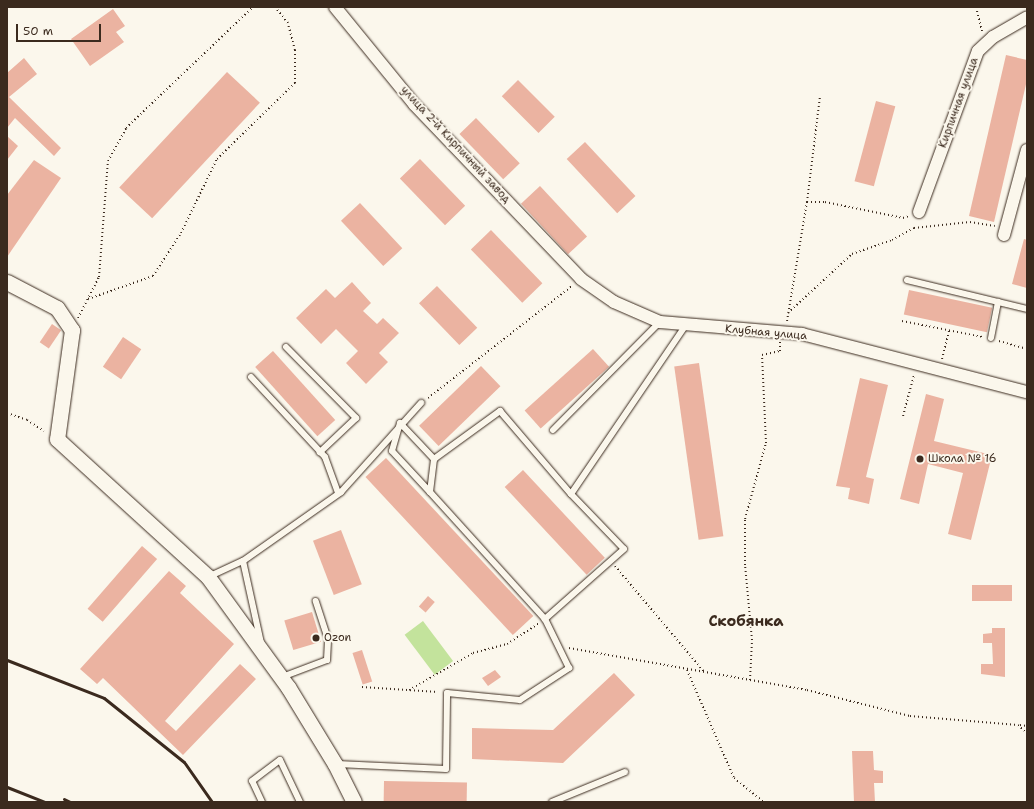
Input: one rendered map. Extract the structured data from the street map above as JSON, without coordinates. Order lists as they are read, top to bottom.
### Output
{
  "streets": {
    "street": ["Кирпичная улица", "улица 2-й Кирпичный завод", "Клубная улица"]
  },
  "crossings": [
    ["улица 2-й Кирпичный завод", "Клубная улица"]
  ],
  "districts": ["Скобянка"],
  "places": ["Школа № 16", "Ozon"],
  "scale_bar": "50 m"
}
